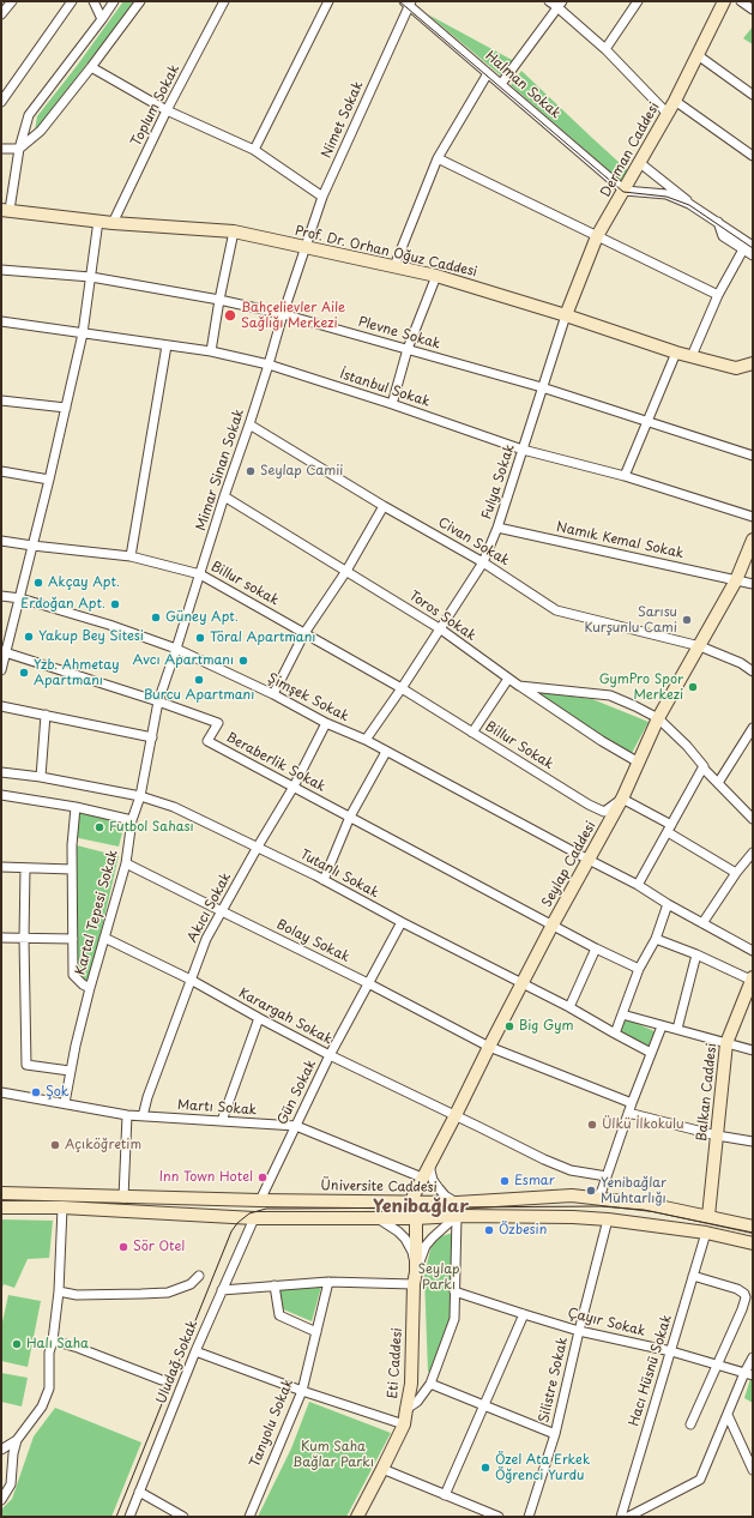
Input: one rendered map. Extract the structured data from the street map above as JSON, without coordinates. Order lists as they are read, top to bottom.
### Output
{
  "streets": {
    "main road": [
      "Derman Caddesi",
      "Prof. Dr. Orhan Oğuz Caddesi",
      "Seylap Caddesi",
      "Balkan Caddesi",
      "Üniversite Caddesi",
      "Eti Caddesi"
    ],
    "street": [
      "Halman Sokak",
      "Toplum Sokak",
      "Nimet Sokak",
      "Plevne Sokak",
      "İstanbul Sokak",
      "Mimar Sinan Sokak",
      "Fulya Sokak",
      "Namık Kemal Sokak",
      "Civan Sokak",
      "Billur sokak",
      "Toros Sokak",
      "Şimşek Sokak",
      "Billur Sokak",
      "Beraberlik Sokak",
      "Tutanlı Sokak",
      "Akıcı Sokak",
      "Kartal Tepesi Sokak",
      "Bolay Sokak",
      "Karargah Sokak",
      "Gün Sokak",
      "Martı Sokak",
      "Çayır Sokak",
      "Uludağ Sokak",
      "Hacı Hüsnü Sokak",
      "Silistre Sokak",
      "Tanyolu Sokak"
    ]
  },
  "crossings": [
    ["Halman Sokak", "Nimet Sokak"],
    ["Halman Sokak", "Derman Caddesi"],
    ["Toplum Sokak", "Prof. Dr. Orhan Oğuz Caddesi"],
    ["Nimet Sokak", "Prof. Dr. Orhan Oğuz Caddesi"],
    ["Nimet Sokak", "Mimar Sinan Sokak"],
    ["Derman Caddesi", "Prof. Dr. Orhan Oğuz Caddesi"],
    ["Derman Caddesi", "Fulya Sokak"],
    ["Prof. Dr. Orhan Oğuz Caddesi", "Mimar Sinan Sokak"],
    ["Prof. Dr. Orhan Oğuz Caddesi", "Fulya Sokak"],
    ["Plevne Sokak", "Mimar Sinan Sokak"],
    ["Plevne Sokak", "Fulya Sokak"],
    ["İstanbul Sokak", "Mimar Sinan Sokak"],
    ["İstanbul Sokak", "Fulya Sokak"],
    ["Mimar Sinan Sokak", "Civan Sokak"],
    ["Mimar Sinan Sokak", "Billur sokak"],
    ["Mimar Sinan Sokak", "Toros Sokak"],
    ["Mimar Sinan Sokak", "Şimşek Sokak"],
    ["Mimar Sinan Sokak", "Beraberlik Sokak"],
    ["Mimar Sinan Sokak", "Kartal Tepesi Sokak"],
    ["Fulya Sokak", "Namık Kemal Sokak"],
    ["Fulya Sokak", "Civan Sokak"],
    ["Fulya Sokak", "Billur sokak"],
    ["Fulya Sokak", "Toros Sokak"],
    ["Fulya Sokak", "Şimşek Sokak"],
    ["Fulya Sokak", "Billur Sokak"],
    ["Namık Kemal Sokak", "Seylap Caddesi"],
    ["Civan Sokak", "Seylap Caddesi"],
    ["Billur sokak", "Billur Sokak"],
    ["Toros Sokak", "Seylap Caddesi"],
    ["Şimşek Sokak", "Seylap Caddesi"],
    ["Şimşek Sokak", "Akıcı Sokak"],
    ["Billur Sokak", "Seylap Caddesi"],
    ["Beraberlik Sokak", "Seylap Caddesi"],
    ["Beraberlik Sokak", "Akıcı Sokak"],
    ["Beraberlik Sokak", "Kartal Tepesi Sokak"],
    ["Seylap Caddesi", "Tutanlı Sokak"],
    ["Seylap Caddesi", "Bolay Sokak"],
    ["Seylap Caddesi", "Karargah Sokak"],
    ["Seylap Caddesi", "Martı Sokak"],
    ["Seylap Caddesi", "Üniversite Caddesi"],
    ["Seylap Caddesi", "Eti Caddesi"],
    ["Tutanlı Sokak", "Akıcı Sokak"],
    ["Tutanlı Sokak", "Kartal Tepesi Sokak"],
    ["Tutanlı Sokak", "Gün Sokak"],
    ["Akıcı Sokak", "Bolay Sokak"],
    ["Akıcı Sokak", "Karargah Sokak"],
    ["Akıcı Sokak", "Martı Sokak"],
    ["Kartal Tepesi Sokak", "Bolay Sokak"],
    ["Kartal Tepesi Sokak", "Karargah Sokak"],
    ["Kartal Tepesi Sokak", "Martı Sokak"],
    ["Bolay Sokak", "Gün Sokak"],
    ["Karargah Sokak", "Gün Sokak"],
    ["Gün Sokak", "Martı Sokak"],
    ["Gün Sokak", "Üniversite Caddesi"],
    ["Balkan Caddesi", "Üniversite Caddesi"],
    ["Üniversite Caddesi", "Eti Caddesi"],
    ["Çayır Sokak", "Hacı Hüsnü Sokak"],
    ["Çayır Sokak", "Silistre Sokak"]
  ],
  "districts": ["Yenibağlar"],
  "parks": ["Seylap Parkı", "Kum Saha Bağlar Parkı"],
  "places": [
    "Bahçelievler Aile Sağlığı Merkezi",
    "Seylap Camii",
    "Akçay Apt.",
    "Erdoğan Apt.",
    "Güney Apt.",
    "Sarısu Kurşunlu Cami",
    "Yakup Bey Sitesi",
    "Töral Apartmanı",
    "Avcı Apartmanı",
    "Yzb. Ahmetay Apartmanı",
    "Burcu Apartmanı",
    "GymPro Spor Merkezi",
    "Futbol Sahası",
    "Big Gym",
    "Şok",
    "Ülkü İlkokulu",
    "Açıköğretim",
    "Inn Town Hotel",
    "Esmar",
    "Yenibağlar Muhtarlığı",
    "Özbesin",
    "Sör Otel",
    "Halı Saha",
    "Özel Ata Erkek Öğrenci Yurdu"
  ]
}
